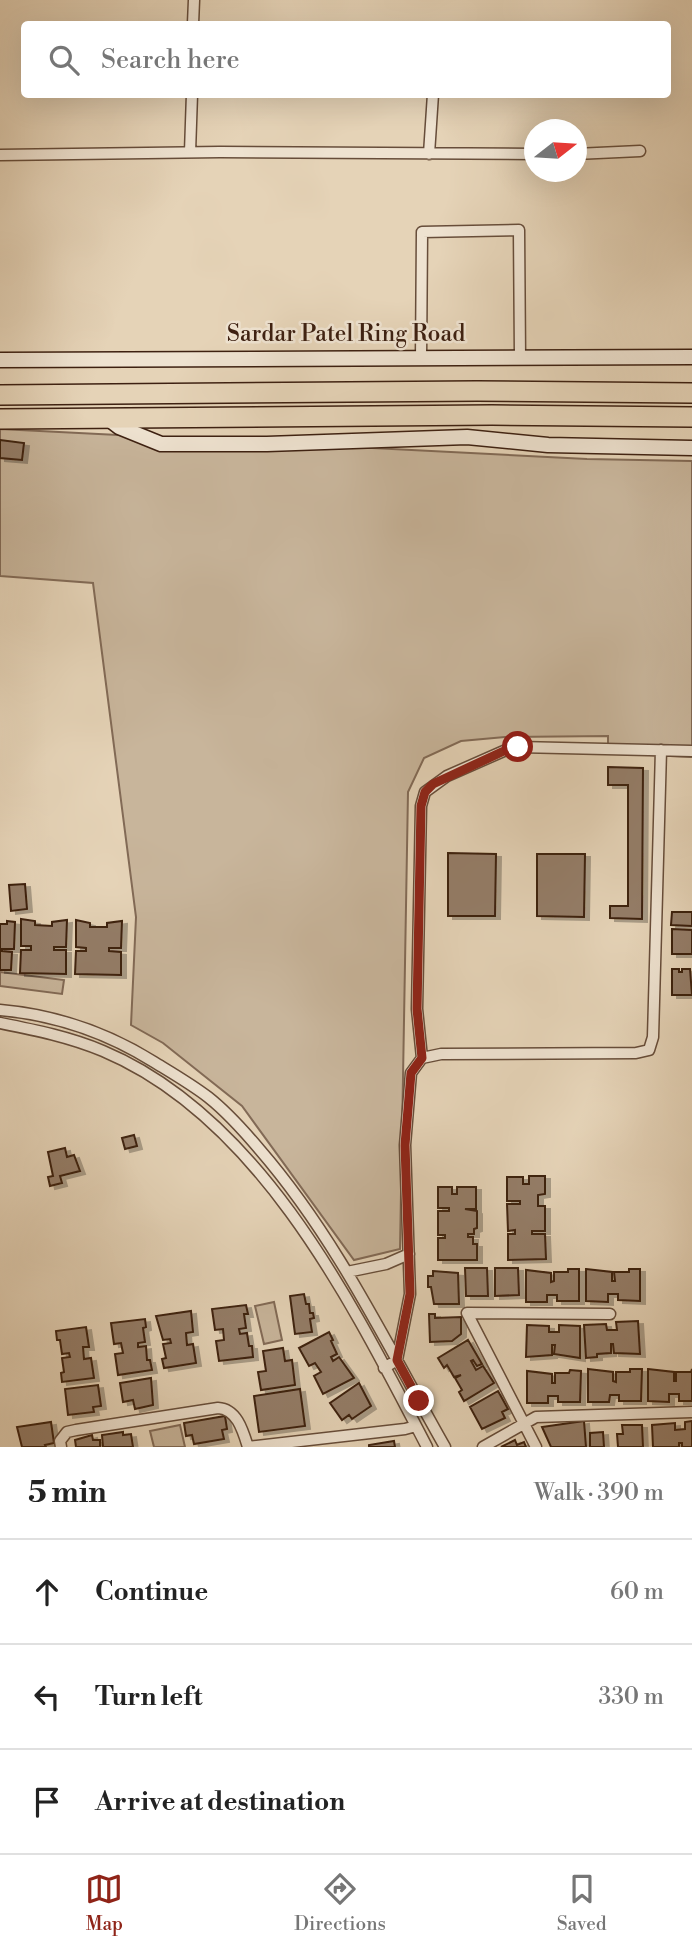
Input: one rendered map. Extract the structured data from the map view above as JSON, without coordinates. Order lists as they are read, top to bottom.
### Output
{
  "streets": {
    "street": ["Sardar Patel Ring Road"]
  },
  "north": "right",
  "page": {
    "search": "Search here",
    "heading": ["5 min", "Walk · 390 m"],
    "list": [
      ["Continue", "60 m"],
      ["Turn left", "330 m"],
      "Arrive at destination"
    ],
    "nav": ["Map", "Directions", "Saved"]
  }
}
